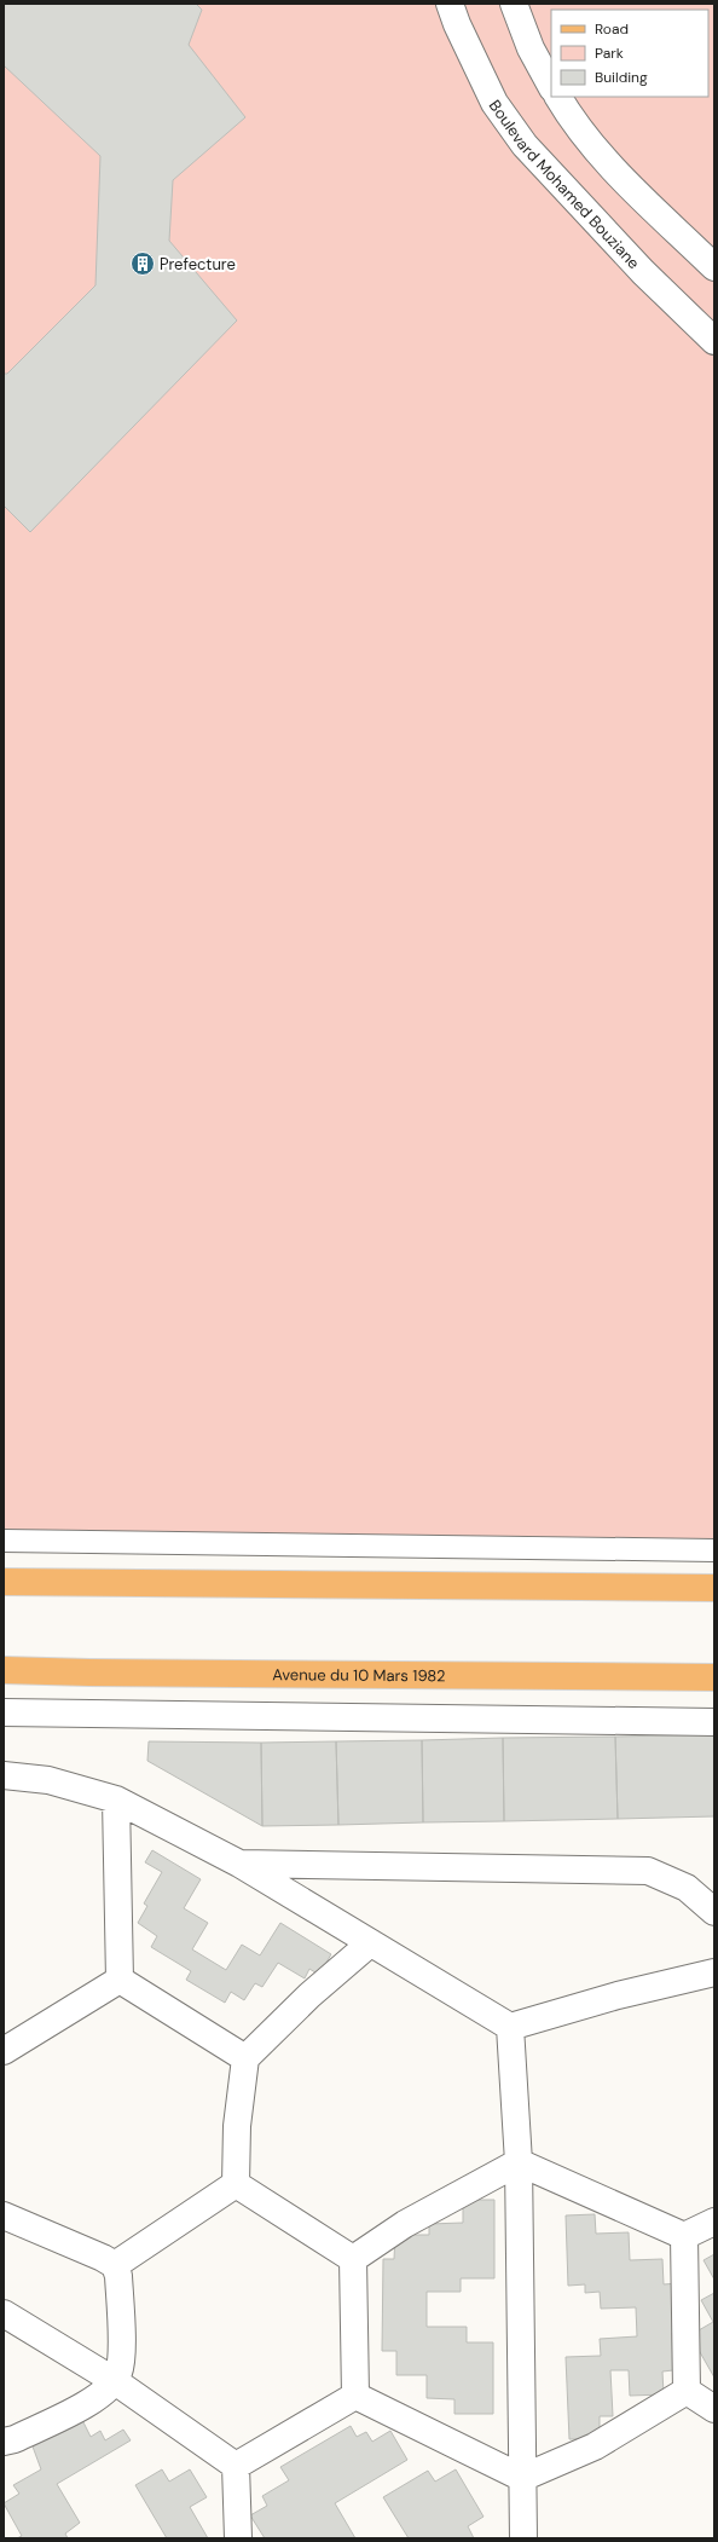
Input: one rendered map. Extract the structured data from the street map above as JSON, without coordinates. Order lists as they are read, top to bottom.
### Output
{
  "streets": {
    "main road": ["Avenue du 10 Mars 1982"],
    "street": ["Boulevard Mohamed Bouziane"]
  },
  "places": {
    "building": ["Prefecture"]
  },
  "legend": ["Road", "Park", "Building"]
}
